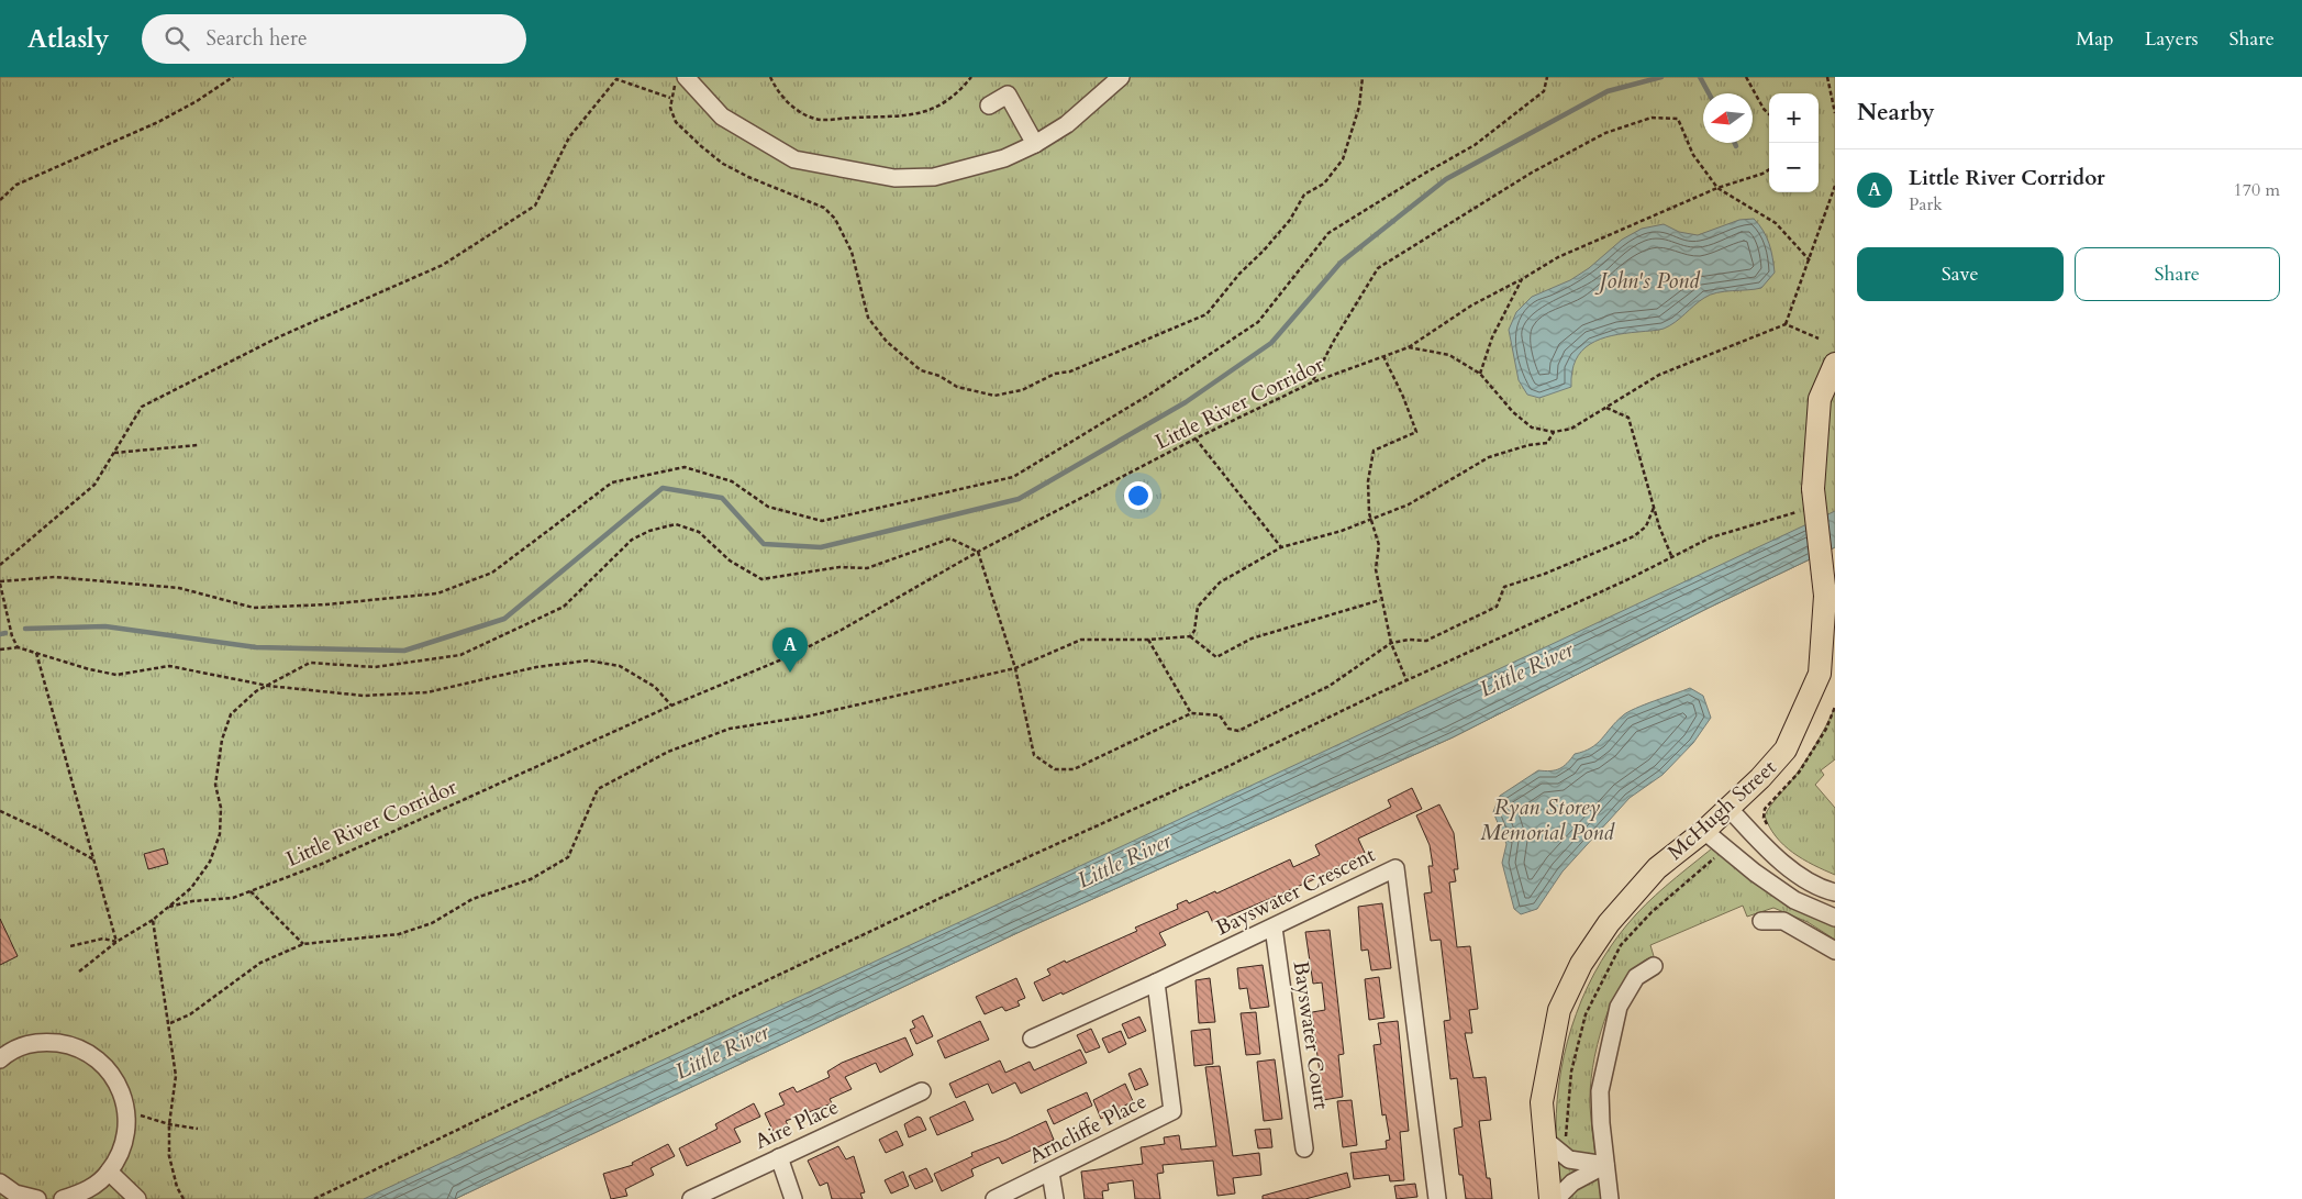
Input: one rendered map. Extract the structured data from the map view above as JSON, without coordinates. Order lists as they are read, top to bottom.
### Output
{
  "streets": {
    "main road": ["McHugh Street"],
    "street": [
      "Bayswater Crescent",
      "Bayswater Court",
      "Aire Place",
      "Arncliffe Place"
    ],
    "path": ["Little River Corridor"]
  },
  "crossings": [
    ["Bayswater Crescent", "Bayswater Court"],
    ["Bayswater Crescent", "Arncliffe Place"]
  ],
  "water": ["John's Pond", "Little River", "Ryan Storey Memorial Pond"],
  "north": "left",
  "page": {
    "header": "Atlasly",
    "search": "Search here",
    "nav": ["Map", "Layers", "Share"],
    "heading": "Nearby",
    "map_buttons": ["+", "−"],
    "list": [
      {
        "mark": "A",
        "name": "Little River Corridor",
        "note": "Park",
        "value": "170 m"
      }
    ],
    "buttons": ["Save", "Share"],
    "pins": "A"
  }
}
